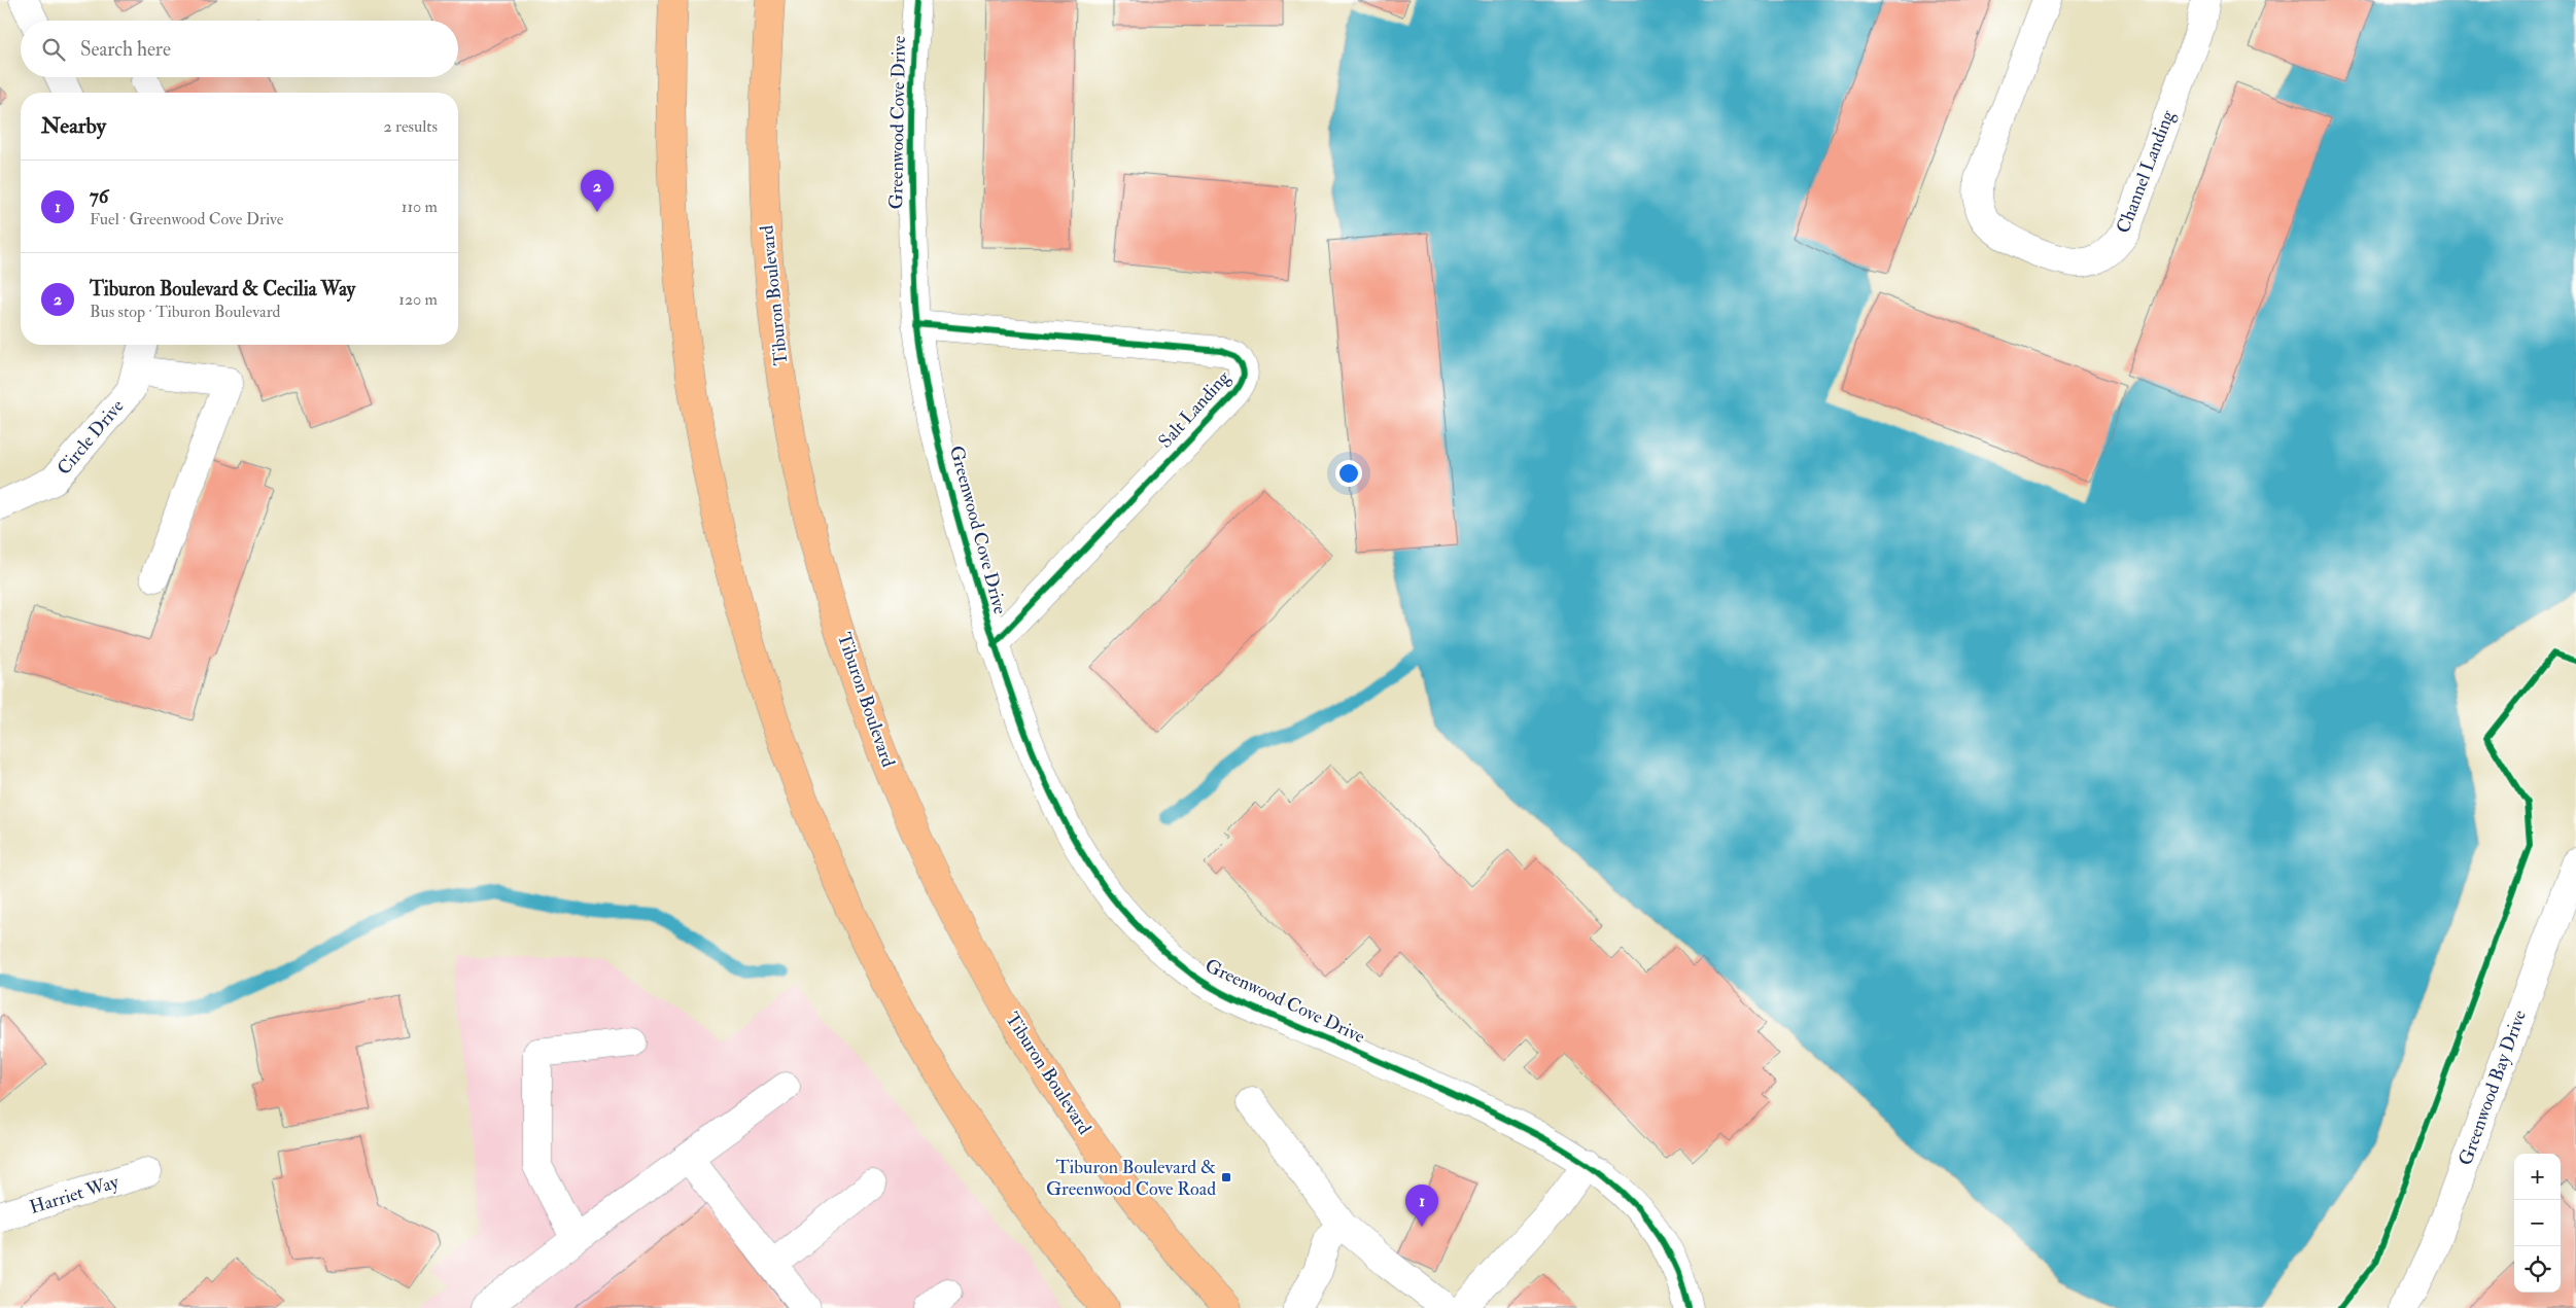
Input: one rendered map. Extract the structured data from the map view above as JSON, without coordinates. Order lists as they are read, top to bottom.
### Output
{
  "streets": {
    "main road": ["Tiburon Boulevard"],
    "street": [
      "Greenwood Cove Drive",
      "Channel Landing",
      "Salt Landing",
      "Circle Drive",
      "Greenwood Bay Drive",
      "Harriet Way"
    ]
  },
  "crossings": [
    ["Greenwood Cove Drive", "Salt Landing"]
  ],
  "places": {
    "transit": ["Tiburon Boulevard & Greenwood Cove Road"]
  },
  "page": {
    "search": "Search here",
    "heading": ["Nearby", "2 results"],
    "list": [
      {
        "mark": "1",
        "name": "76",
        "note": "Fuel · Greenwood Cove Drive",
        "value": "110 m"
      },
      {
        "mark": "2",
        "name": "Tiburon Boulevard & Cecilia Way",
        "note": "Bus stop · Tiburon Boulevard",
        "value": "120 m"
      }
    ],
    "pins": ["2", "1"],
    "map_buttons": ["+", "−"]
  }
}
